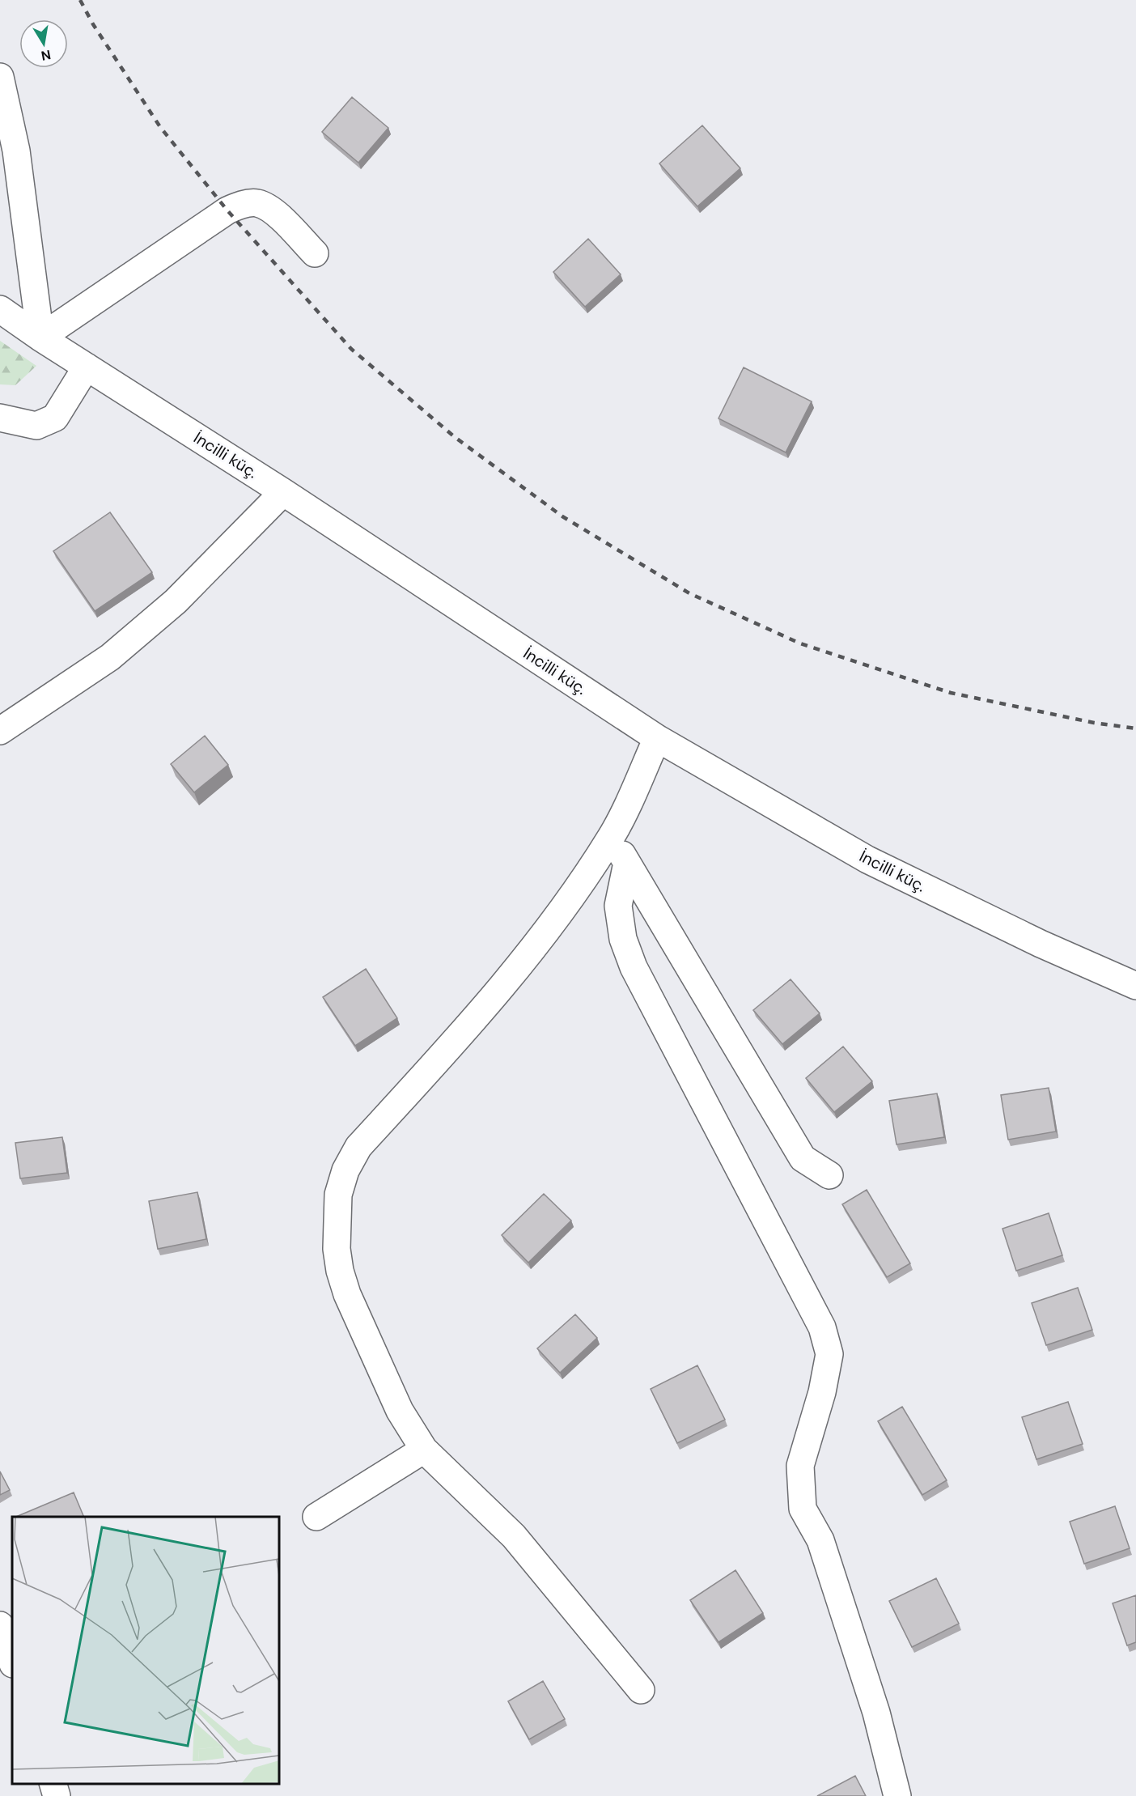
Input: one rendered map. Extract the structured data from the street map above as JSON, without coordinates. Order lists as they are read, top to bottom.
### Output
{
  "streets": {
    "street": ["İncilli küç."]
  },
  "north": "bottom"
}
